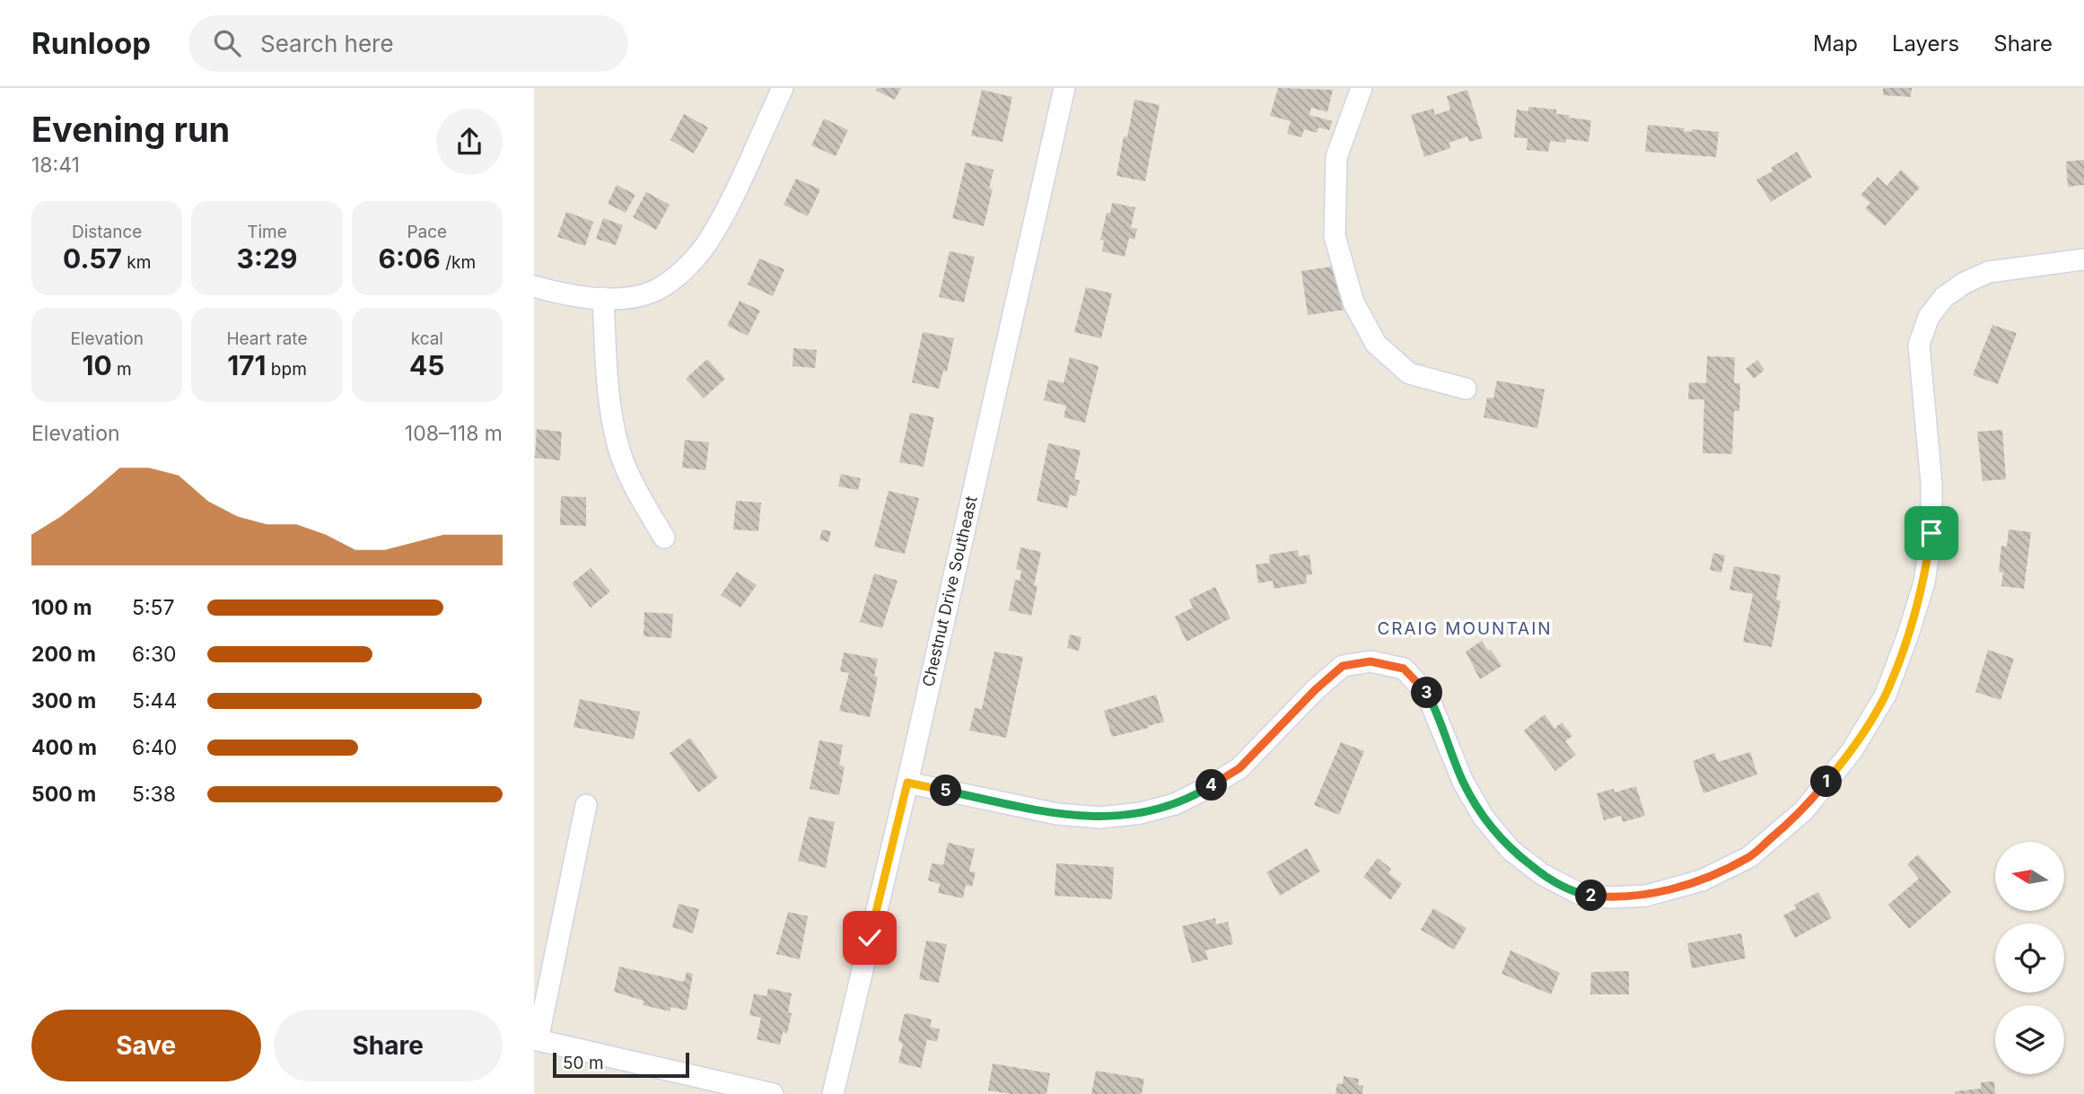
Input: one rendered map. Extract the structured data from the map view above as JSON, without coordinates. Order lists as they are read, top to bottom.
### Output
{
  "streets": {
    "street": ["Chestnut Drive Southeast"]
  },
  "districts": ["CRAIG MOUNTAIN"],
  "scale_bar": "50 m",
  "north": "left",
  "page": {
    "header": "Runloop",
    "search": "Search here",
    "nav": ["Map", "Layers", "Share"],
    "heading": ["Evening run", "18:41"],
    "stats": [
      ["Distance", "0.57 km"],
      ["Time", "3:29"],
      ["Pace", "6:06 /km"],
      ["Elevation", "10 m"],
      ["Heart rate", "171 bpm"],
      ["kcal", "45"]
    ],
    "chart": ["Elevation", "108–118 m"],
    "list": [
      {
        "name": "100 m",
        "note": "5:57"
      },
      {
        "name": "200 m",
        "note": "6:30"
      },
      {
        "name": "300 m",
        "note": "5:44"
      },
      {
        "name": "400 m",
        "note": "6:40"
      },
      {
        "name": "500 m",
        "note": "5:38"
      }
    ],
    "pins": [
      "3",
      "1",
      "4",
      "5",
      "2"
    ],
    "buttons": ["Save", "Share"],
    "scale": "50 m"
  }
}
